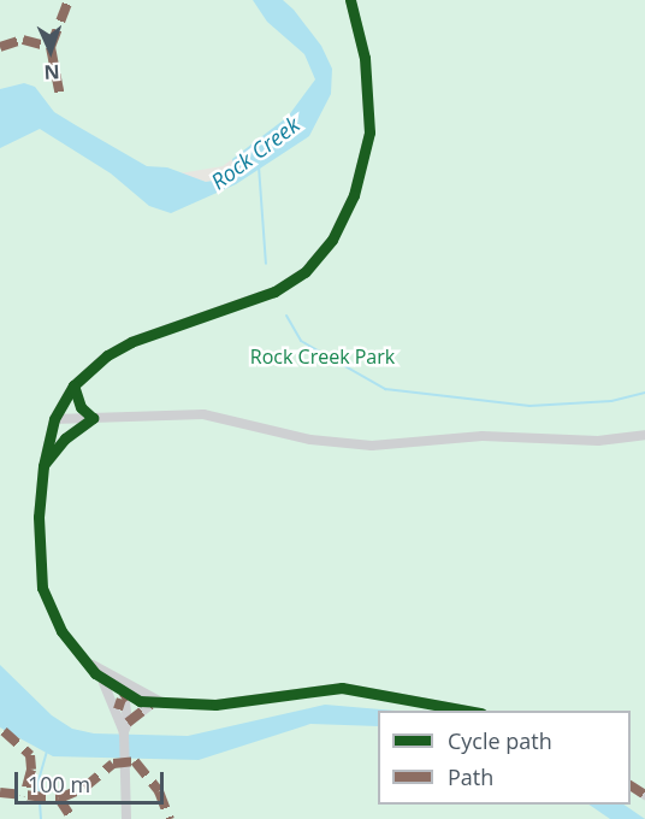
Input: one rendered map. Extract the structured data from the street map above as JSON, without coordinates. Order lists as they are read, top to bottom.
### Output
{
  "water": ["Rock Creek"],
  "parks": ["Rock Creek Park"],
  "legend": ["Cycle path", "Path"],
  "scale_bar": "100 m",
  "north": "bottom"
}
